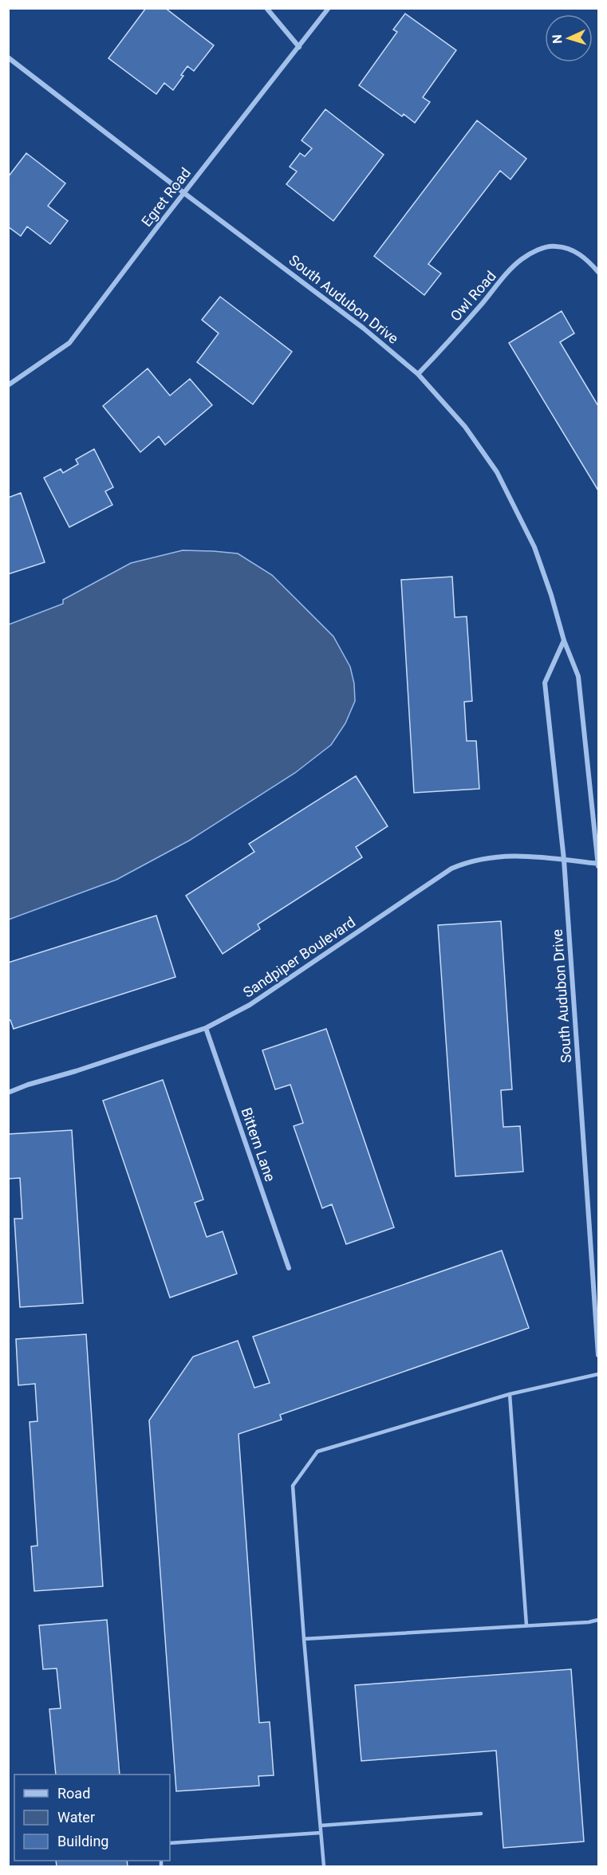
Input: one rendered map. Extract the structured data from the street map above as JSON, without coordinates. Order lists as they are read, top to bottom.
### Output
{
  "streets": {
    "street": [
      "Egret Road",
      "Owl Road",
      "South Audubon Drive",
      "Sandpiper Boulevard",
      "Bittern Lane"
    ]
  },
  "crossings": [
    ["Egret Road", "South Audubon Drive"],
    ["Owl Road", "South Audubon Drive"],
    ["South Audubon Drive", "Sandpiper Boulevard"],
    ["Sandpiper Boulevard", "Bittern Lane"]
  ],
  "legend": ["Road", "Water", "Building"],
  "north": "left"
}
